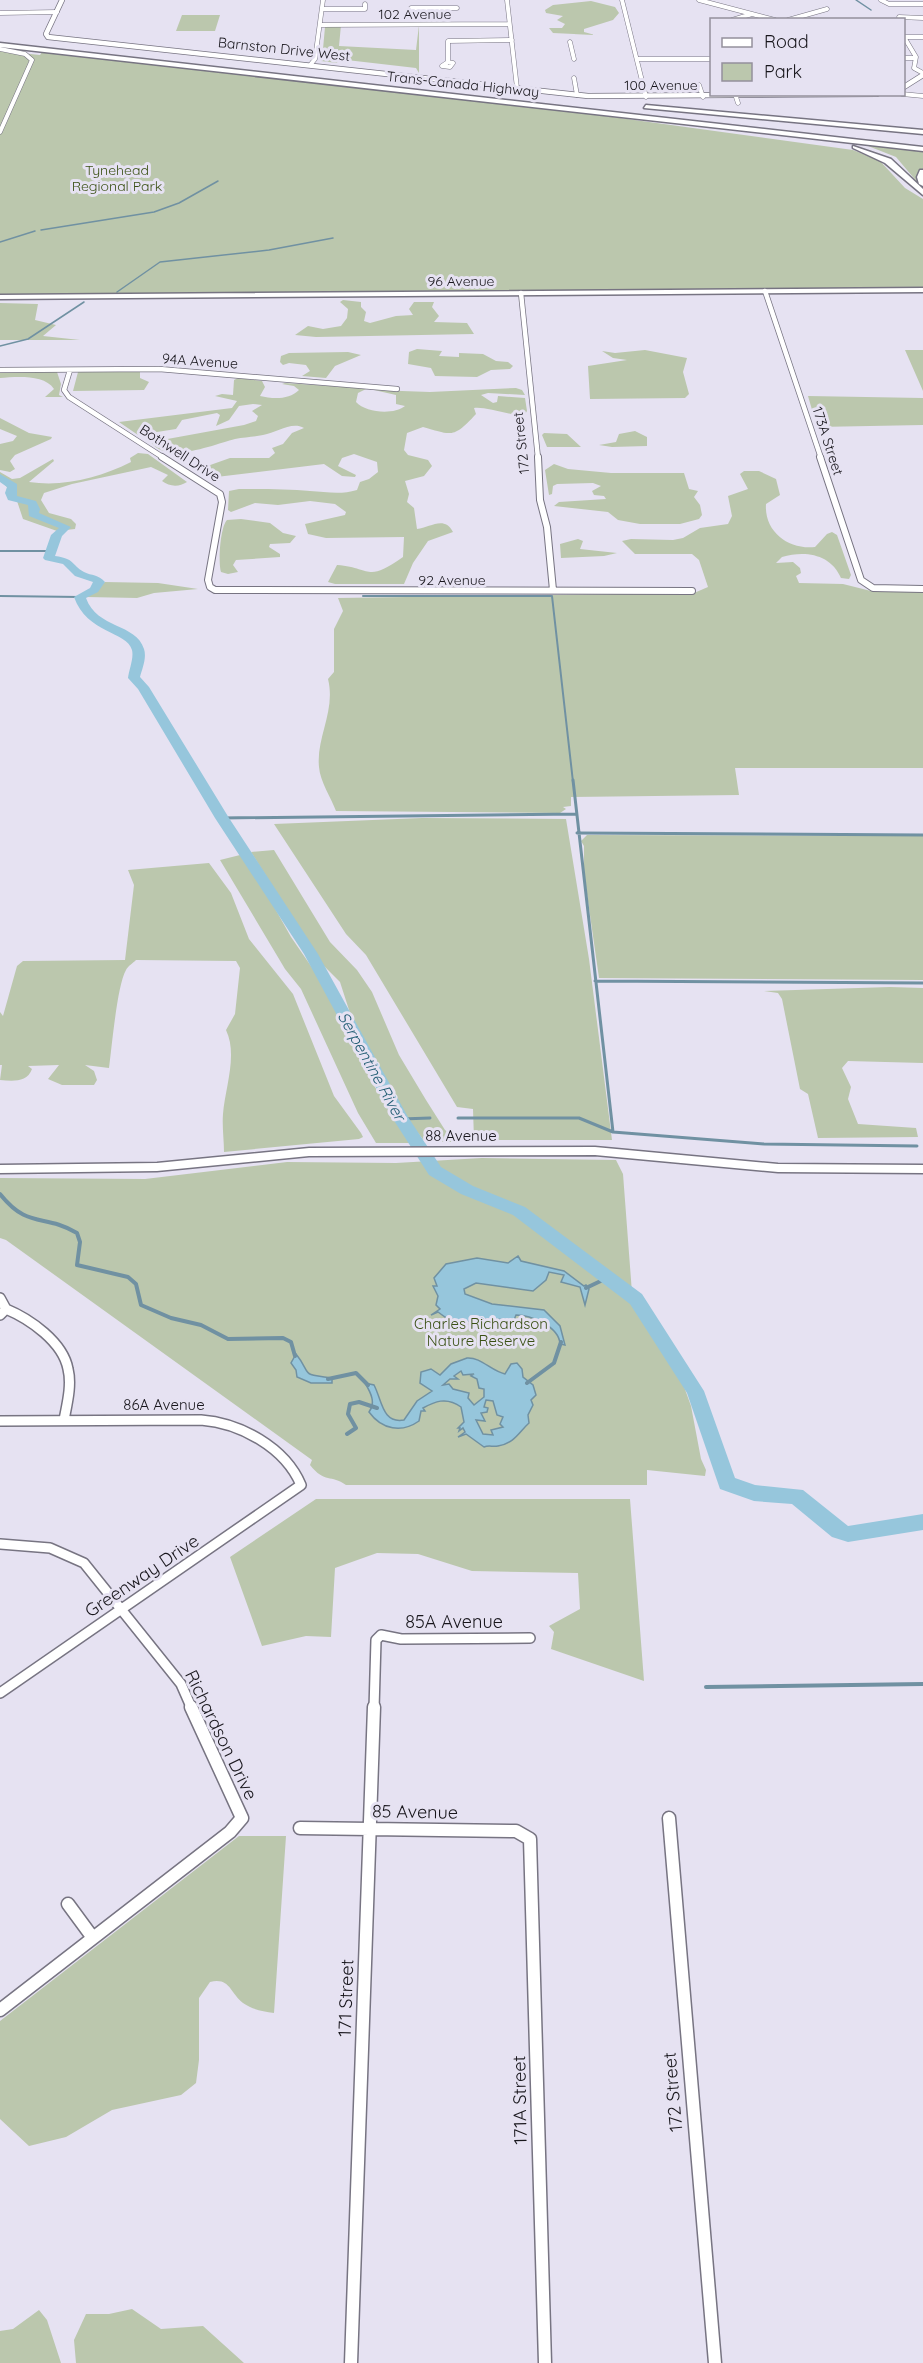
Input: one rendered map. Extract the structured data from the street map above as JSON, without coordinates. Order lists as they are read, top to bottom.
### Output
{
  "streets": {
    "highway": ["Trans-Canada Highway"],
    "main road": ["96 Avenue", "88 Avenue"],
    "street": [
      "102 Avenue",
      "Barnston Drive West",
      "100 Avenue",
      "94A Avenue",
      "173A Street",
      "172 Street",
      "Bothwell Drive",
      "92 Avenue",
      "86A Avenue",
      "Greenway Drive",
      "85A Avenue",
      "Richardson Drive",
      "85 Avenue",
      "171 Street",
      "171A Street"
    ]
  },
  "crossings": [
    ["Barnston Drive West", "100 Avenue"],
    ["96 Avenue", "173A Street"],
    ["96 Avenue", "172 Street"],
    ["94A Avenue", "Bothwell Drive"],
    ["172 Street", "92 Avenue"],
    ["Bothwell Drive", "92 Avenue"],
    ["86A Avenue", "Greenway Drive"],
    ["Greenway Drive", "Richardson Drive"],
    ["85A Avenue", "171 Street"],
    ["85 Avenue", "171 Street"],
    ["85 Avenue", "171A Street"]
  ],
  "water": ["Serpentine River"],
  "parks": ["Tynehead Regional Park", "Charles Richardson Nature Reserve"],
  "legend": ["Road", "Park"]
}
